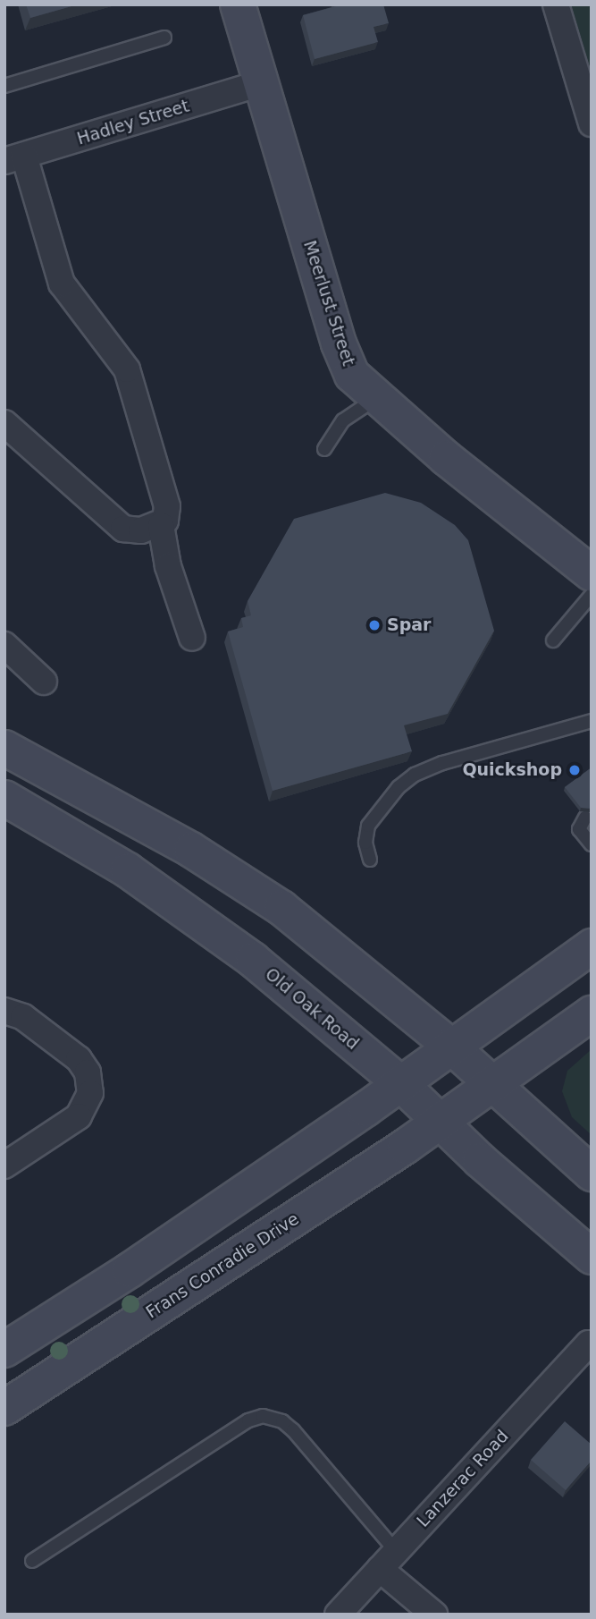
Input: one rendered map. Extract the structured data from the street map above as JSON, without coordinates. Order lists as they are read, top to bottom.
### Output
{
  "streets": {
    "street": [
      "Hadley Street",
      "Meerlust Street",
      "Old Oak Road",
      "Frans Conradie Drive",
      "Lanzerac Road"
    ]
  },
  "crossings": [
    ["Hadley Street", "Meerlust Street"],
    ["Old Oak Road", "Frans Conradie Drive"]
  ],
  "places": ["Spar", "Quickshop"]
}
